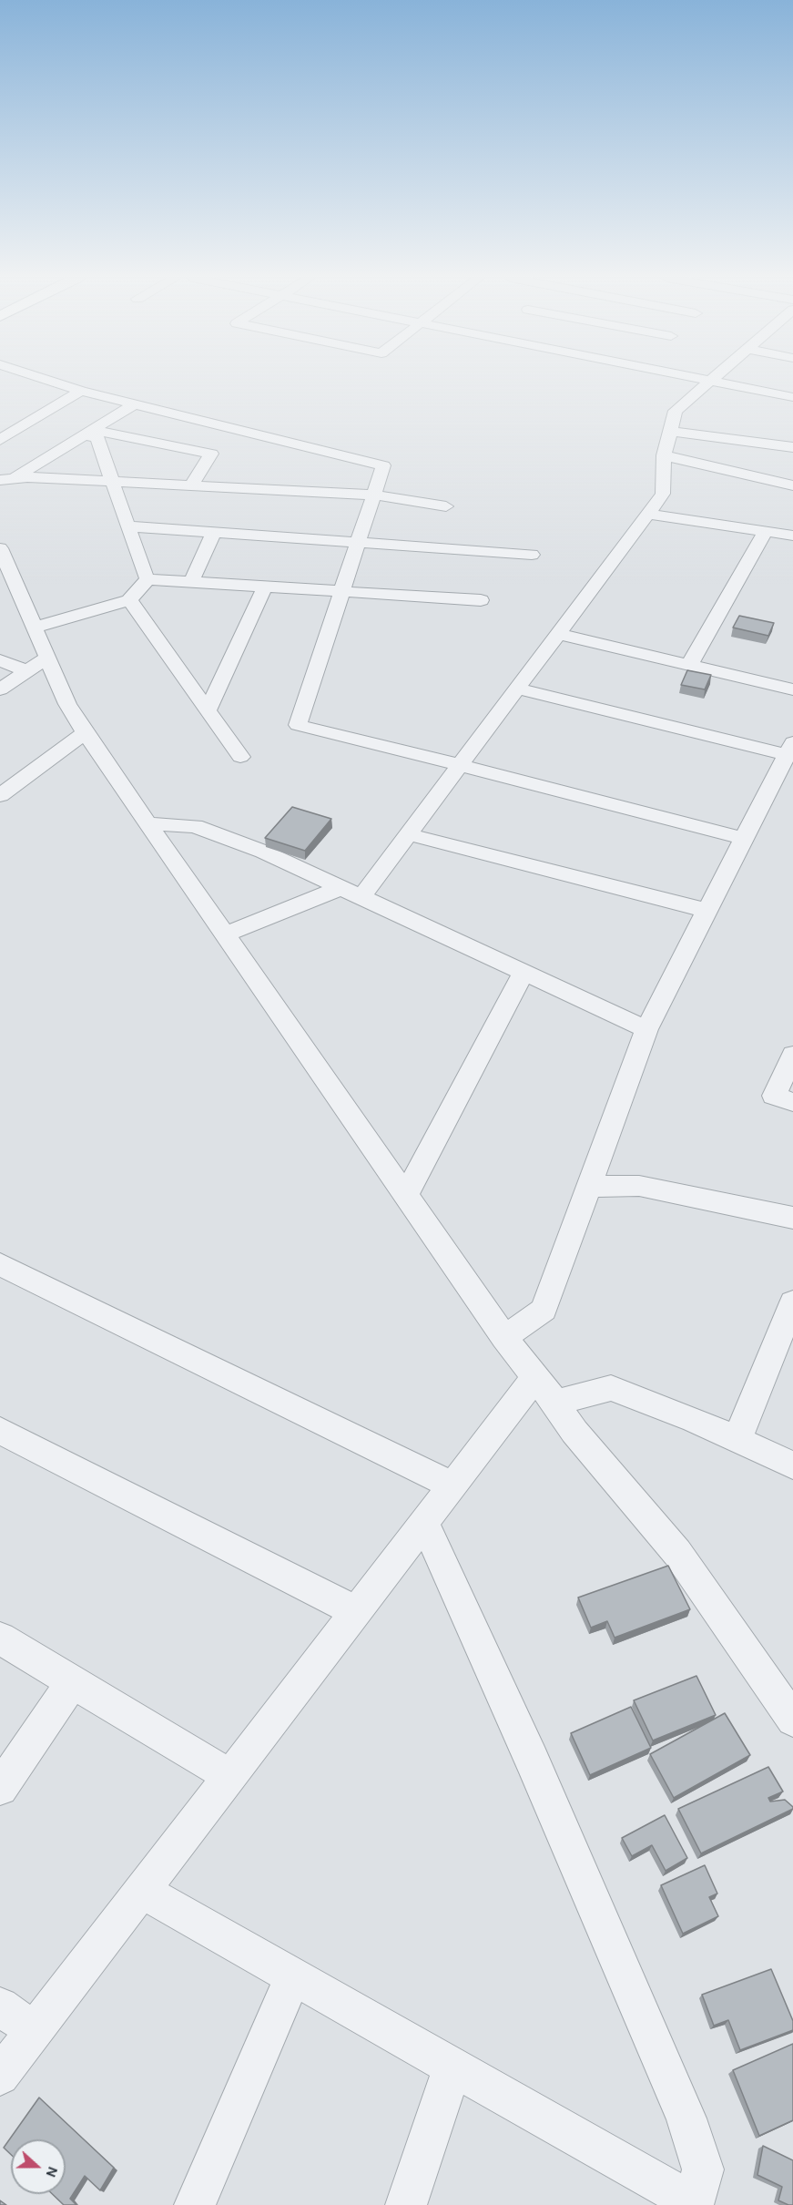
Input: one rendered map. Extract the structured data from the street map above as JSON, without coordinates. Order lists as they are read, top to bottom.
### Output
{
  "north": "right"
}
